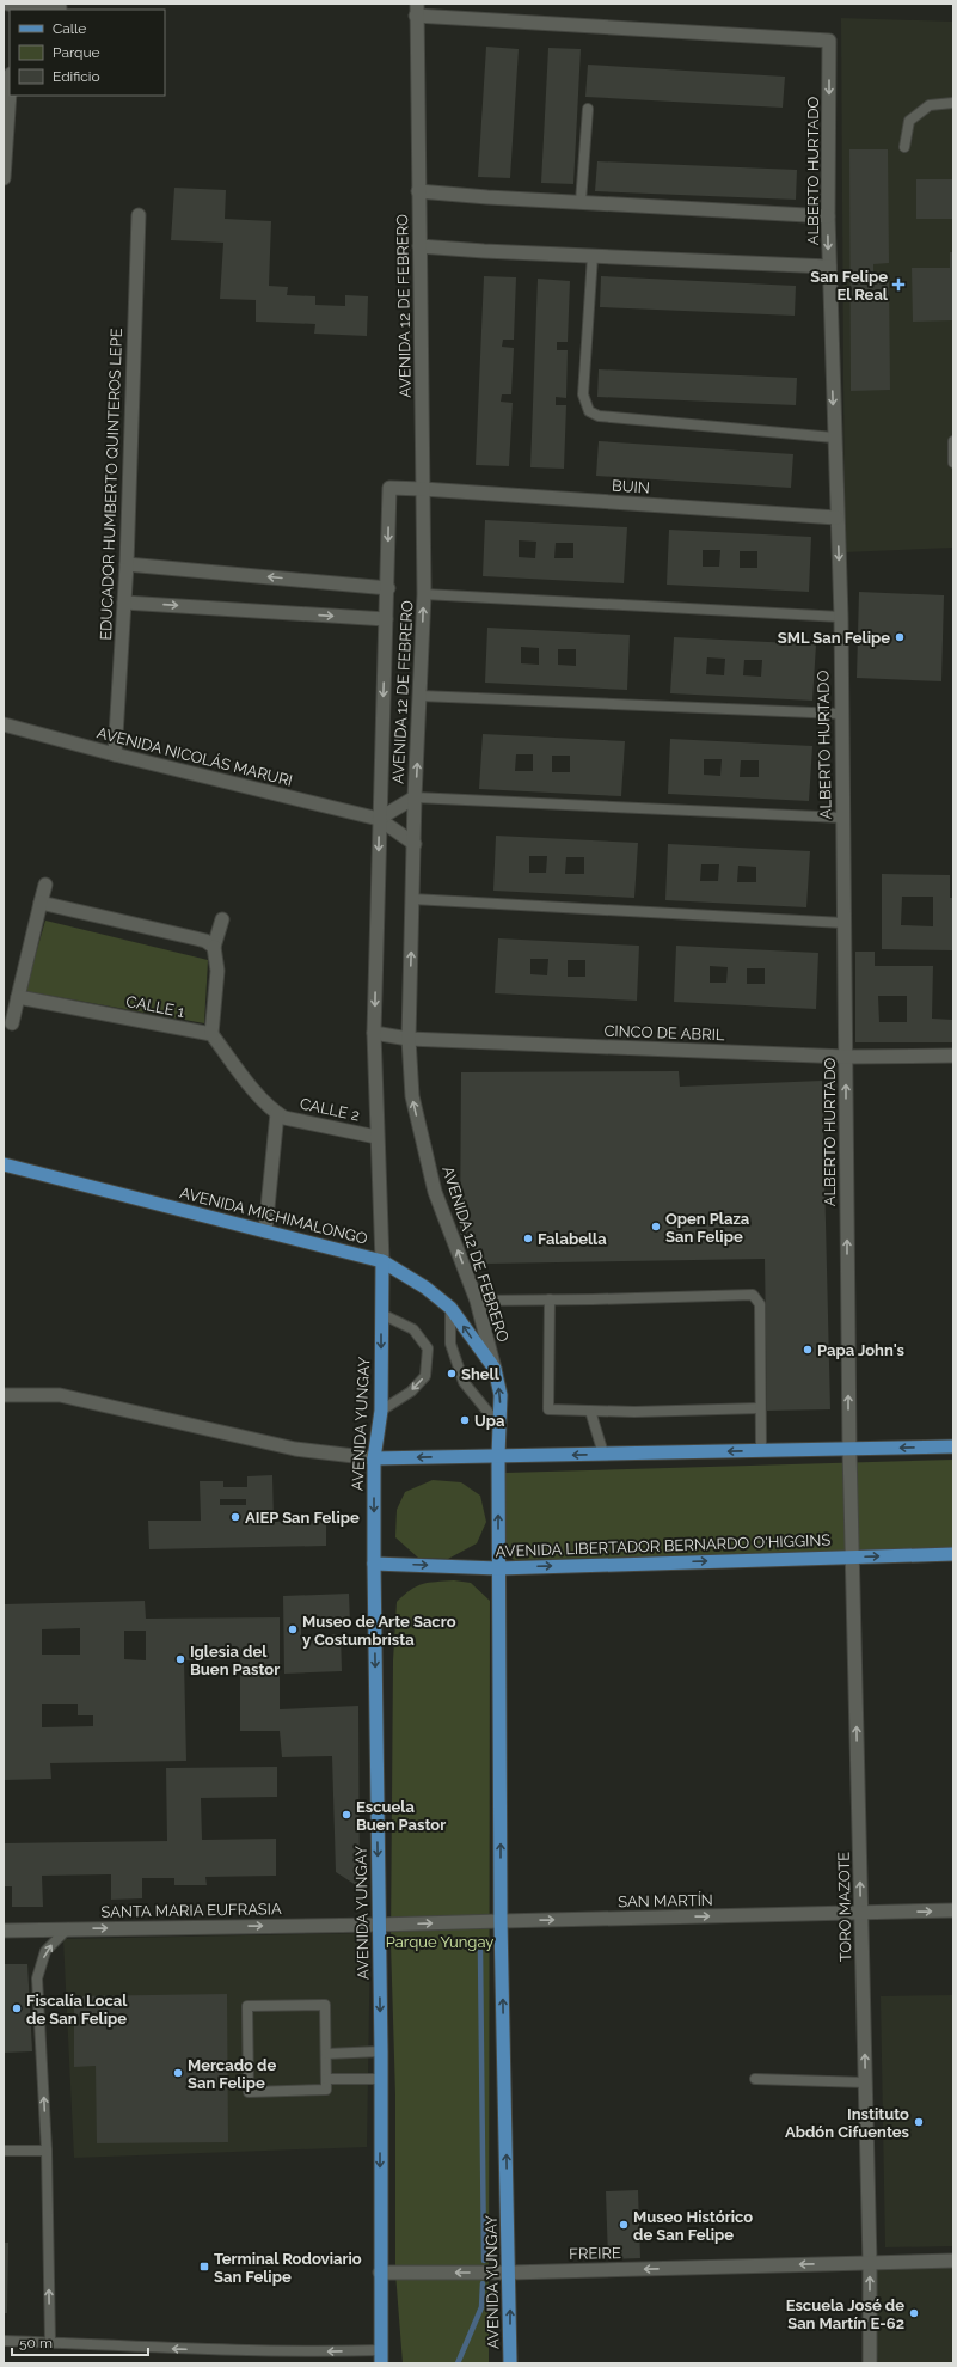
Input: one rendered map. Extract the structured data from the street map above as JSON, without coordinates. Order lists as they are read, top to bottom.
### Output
{
  "streets": {
    "main road": ["AVENIDA MICHIMALONGO", "AVENIDA YUNGAY", "AVENIDA LIBERTADOR BERNARDO O'HIGGINS"],
    "street": [
      "ALBERTO HURTADO",
      "AVENIDA 12 DE FEBRERO",
      "EDUCADOR HUMBERTO QUINTEROS LEPE",
      "BUIN",
      "AVENIDA NICOLÁS MARURI",
      "CALLE 1",
      "CINCO DE ABRIL",
      "CALLE 2",
      "SAN MARTÍN",
      "TORO MAZOTE",
      "SANTA MARIA EUFRASIA",
      "FREIRE"
    ]
  },
  "crossings": [
    ["ALBERTO HURTADO", "AVENIDA 12 DE FEBRERO"],
    ["ALBERTO HURTADO", "BUIN"],
    ["ALBERTO HURTADO", "CINCO DE ABRIL"],
    ["ALBERTO HURTADO", "TORO MAZOTE"],
    ["AVENIDA 12 DE FEBRERO", "BUIN"],
    ["AVENIDA 12 DE FEBRERO", "AVENIDA NICOLÁS MARURI"],
    ["AVENIDA 12 DE FEBRERO", "CINCO DE ABRIL"],
    ["AVENIDA 12 DE FEBRERO", "CALLE 2"],
    ["AVENIDA 12 DE FEBRERO", "AVENIDA MICHIMALONGO"],
    ["AVENIDA 12 DE FEBRERO", "AVENIDA YUNGAY"],
    ["EDUCADOR HUMBERTO QUINTEROS LEPE", "AVENIDA NICOLÁS MARURI"],
    ["AVENIDA MICHIMALONGO", "AVENIDA YUNGAY"],
    ["AVENIDA YUNGAY", "AVENIDA LIBERTADOR BERNARDO O'HIGGINS"],
    ["AVENIDA YUNGAY", "SAN MARTÍN"],
    ["AVENIDA YUNGAY", "SANTA MARIA EUFRASIA"],
    ["AVENIDA YUNGAY", "FREIRE"],
    ["AVENIDA LIBERTADOR BERNARDO O'HIGGINS", "TORO MAZOTE"],
    ["SAN MARTÍN", "TORO MAZOTE"],
    ["SAN MARTÍN", "SANTA MARIA EUFRASIA"],
    ["TORO MAZOTE", "FREIRE"]
  ],
  "one_way": [
    "SAN MARTÍN",
    "TORO MAZOTE",
    "SANTA MARIA EUFRASIA",
    "FREIRE"
  ],
  "parks": ["Parque Yungay"],
  "places": {
    "health": ["San Felipe El Real"],
    "other": [
      "SML San Felipe",
      "Open Plaza San Felipe",
      "Falabella",
      "Papa John's",
      "Shell",
      "Upa",
      "AIEP San Felipe",
      "Museo de Arte Sacro y Costumbrista",
      "Iglesia del Buen Pastor",
      "Escuela Buen Pastor",
      "Fiscalía Local de San Felipe",
      "Mercado de San Felipe",
      "Instituto Abdón Cifuentes",
      "Museo Histórico de San Felipe",
      "Escuela José de San Martín E-62"
    ],
    "transit": ["Terminal Rodoviario San Felipe"]
  },
  "legend": ["Calle", "Parque", "Edificio"],
  "scale_bar": "50 m"
}
